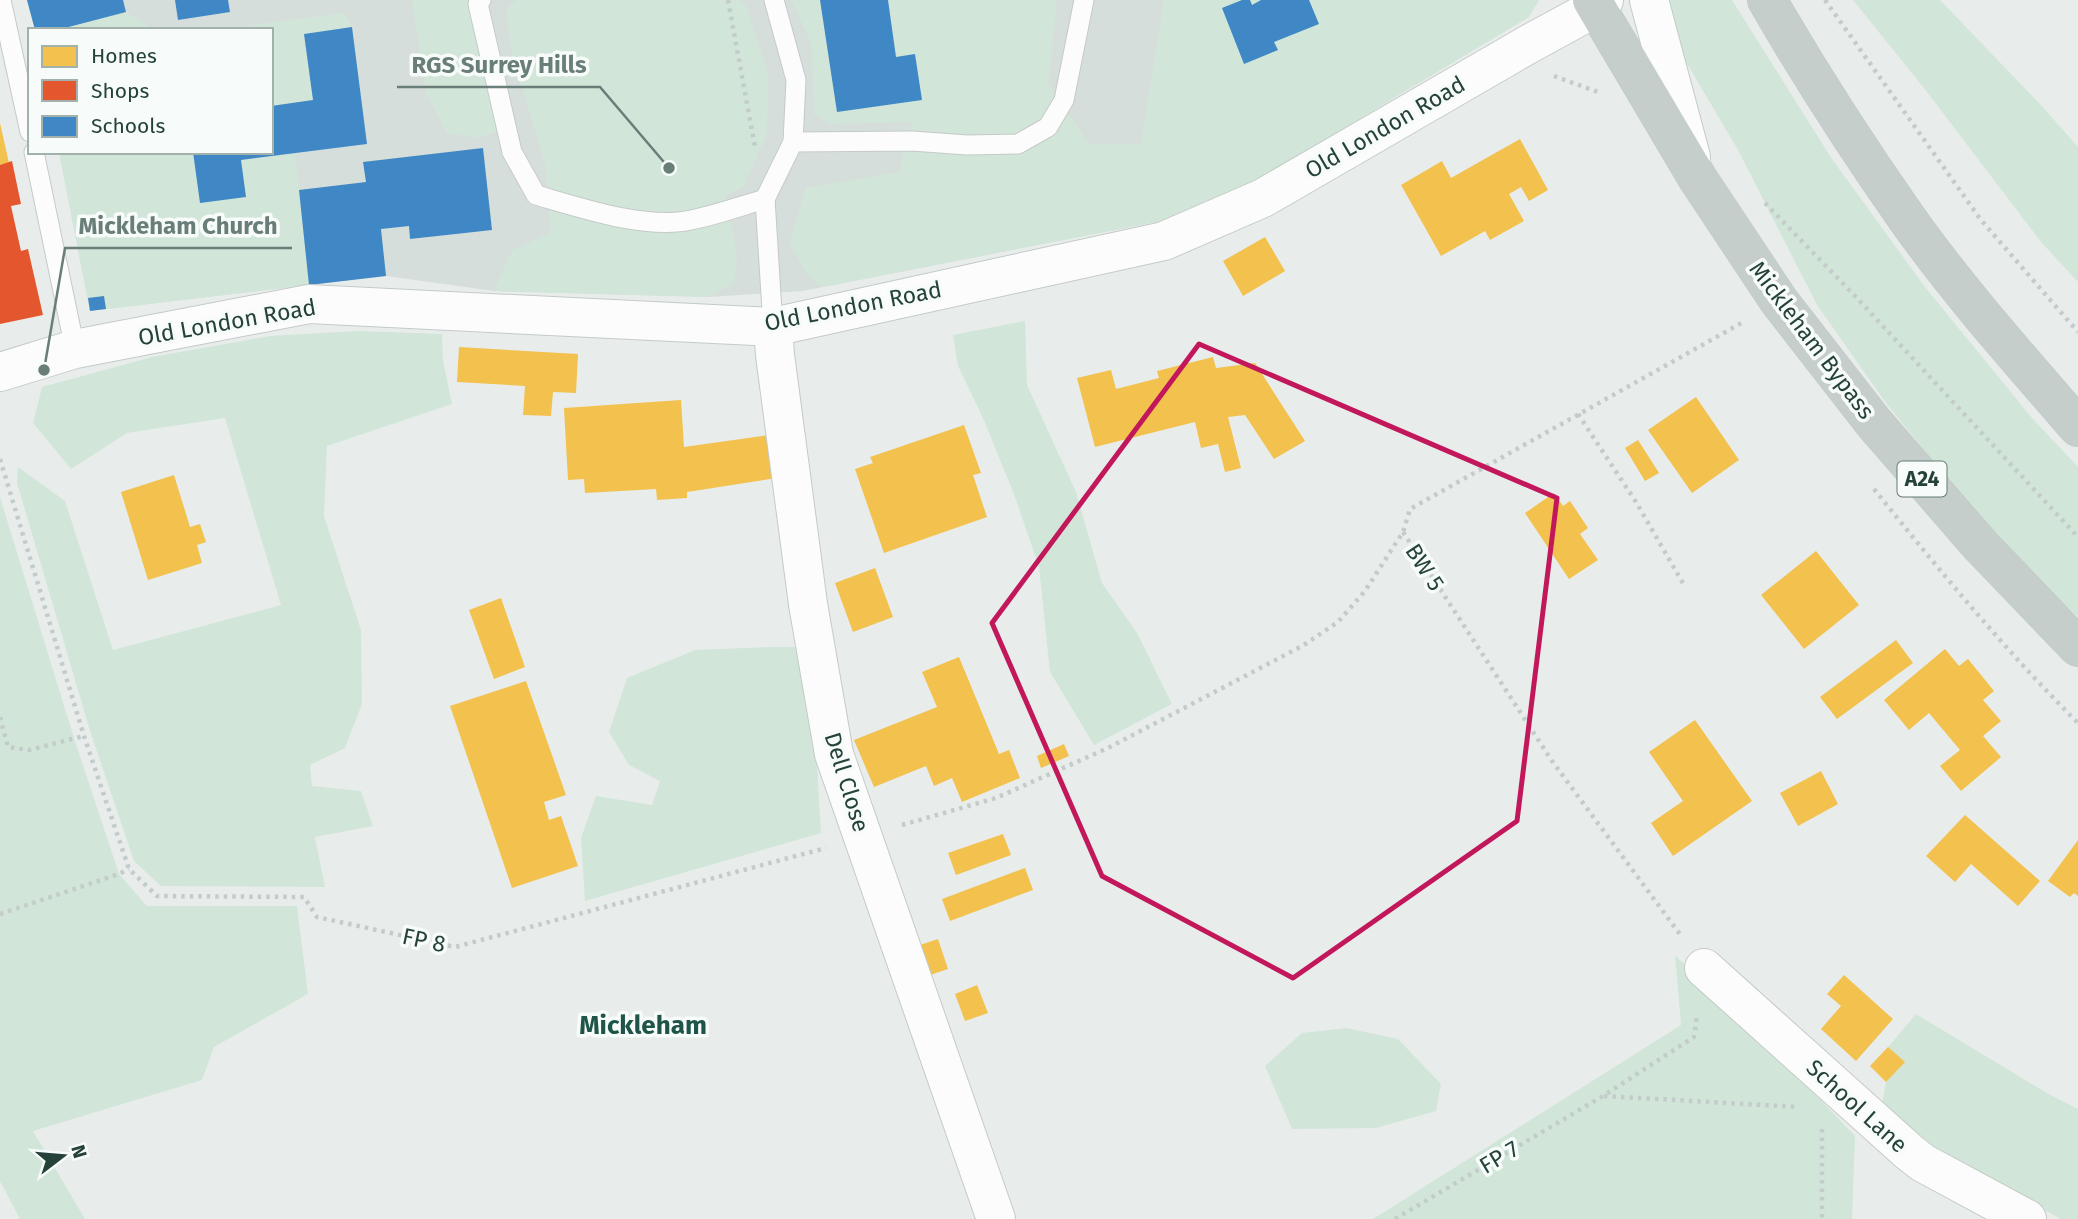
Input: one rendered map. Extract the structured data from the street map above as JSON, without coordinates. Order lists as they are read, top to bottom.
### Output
{
  "streets": {
    "highway": ["Mickleham Bypass", "A24"],
    "main road": ["Old London Road", "Dell Close", "School Lane"],
    "path": ["BW 5", "FP 8", "FP 7"]
  },
  "crossings": [
    ["Old London Road", "Mickleham Bypass"],
    ["Old London Road", "Dell Close"],
    ["Mickleham Bypass", "BW 5"],
    ["BW 5", "School Lane"],
    ["BW 5", "FP 7"],
    ["Dell Close", "FP 8"],
    ["School Lane", "FP 7"]
  ],
  "districts": ["Mickleham"],
  "places": ["RGS Surrey Hills", "Mickleham Church"],
  "legend": ["Homes", "Shops", "Schools"],
  "north": "right"
}
